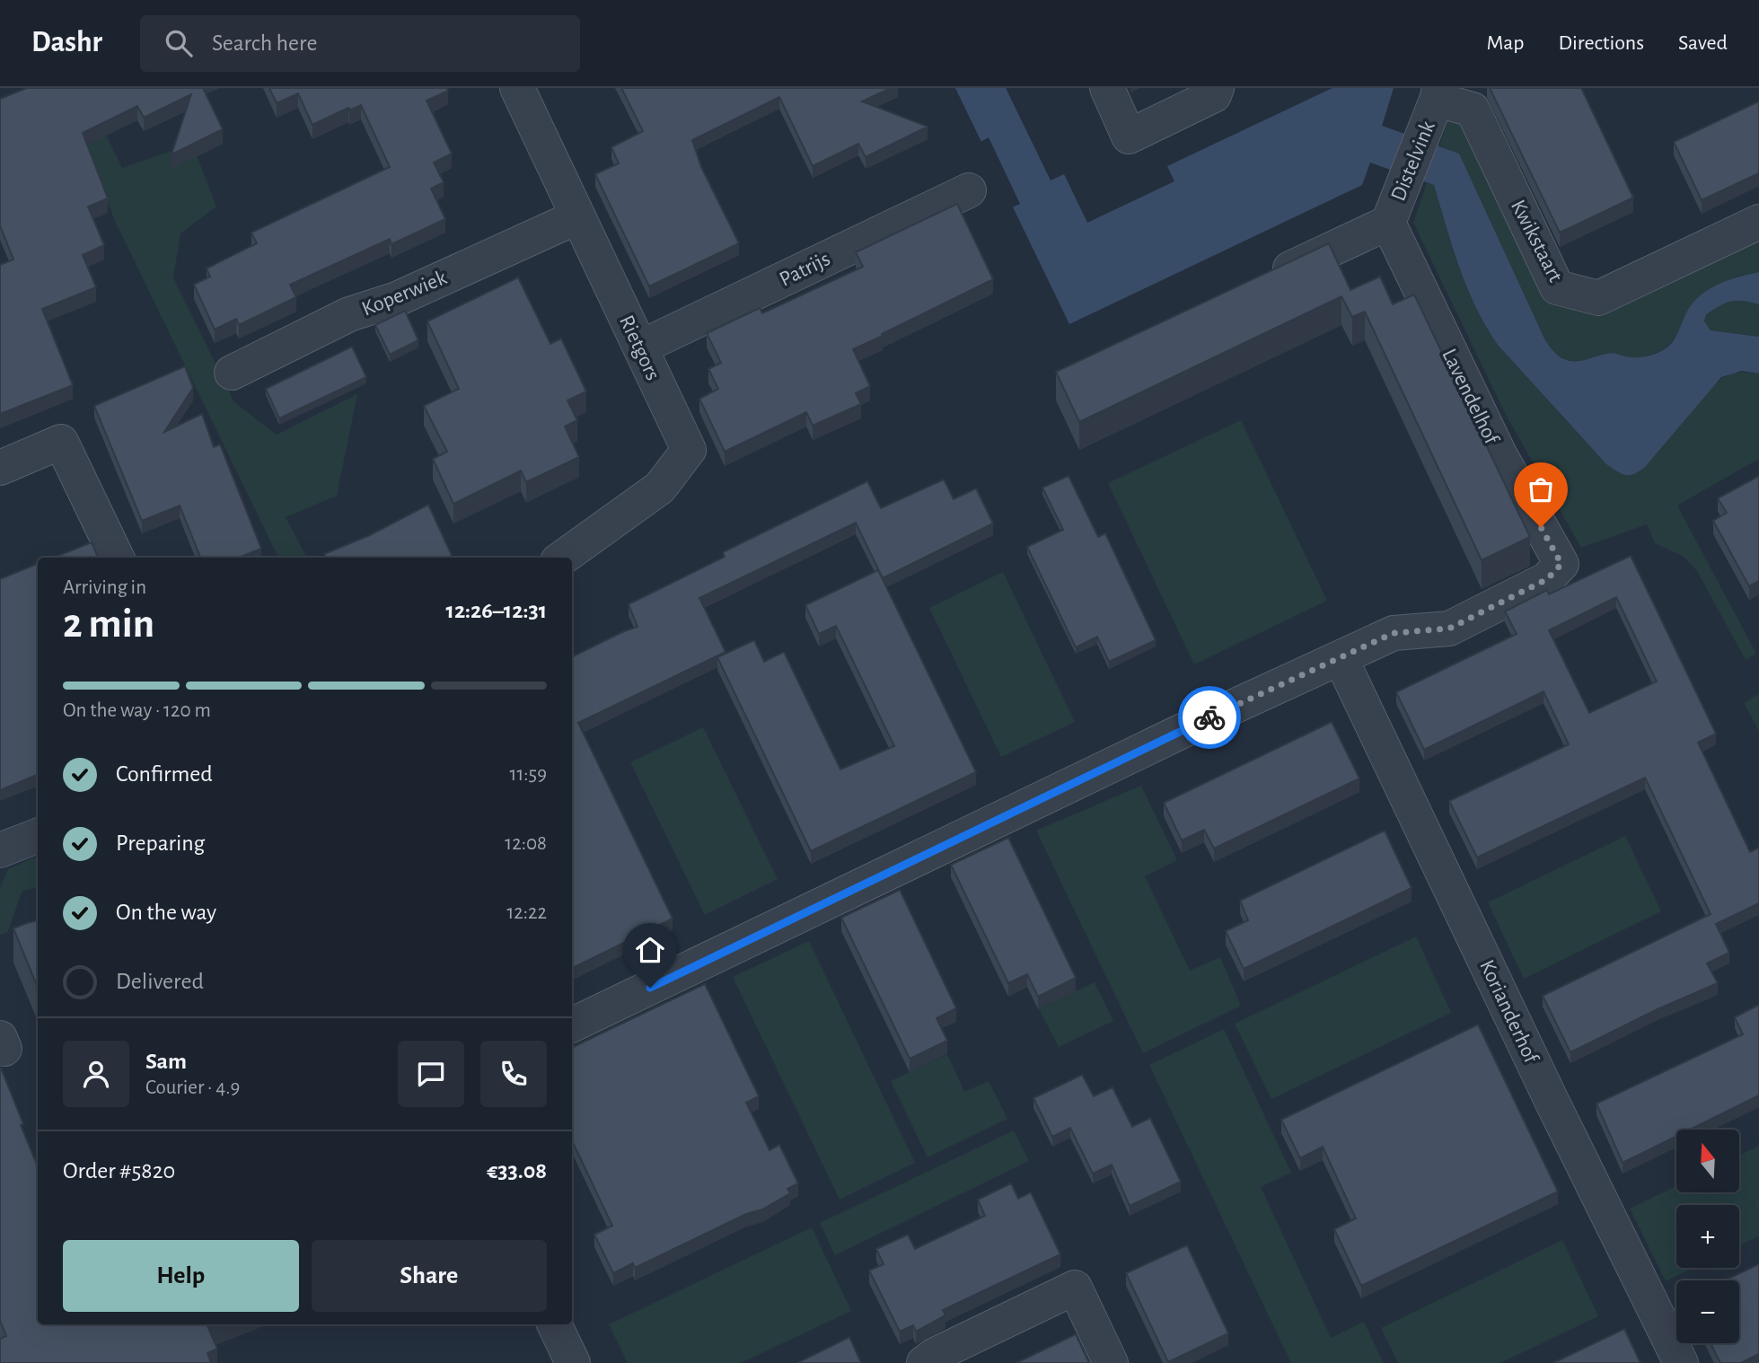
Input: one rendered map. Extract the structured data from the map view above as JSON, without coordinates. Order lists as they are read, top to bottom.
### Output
{
  "streets": {
    "street": [
      "Distelvink",
      "Kwikstaart",
      "Patrijs",
      "Koperwiek",
      "Rietgors",
      "Lavendelhof",
      "Korianderhof"
    ]
  },
  "crossings": [
    ["Distelvink", "Kwikstaart"],
    ["Distelvink", "Lavendelhof"],
    ["Patrijs", "Rietgors"],
    ["Koperwiek", "Rietgors"],
    ["Lavendelhof", "Korianderhof"]
  ],
  "north": "top",
  "page": {
    "header": "Dashr",
    "search": "Search here",
    "nav": ["Map", "Directions", "Saved"],
    "heading": ["2 min", "Arriving in", "12:26–12:31"],
    "panel": [
      "Sam",
      "Courier · 4.9",
      "Order #5820",
      "€33.08"
    ],
    "bar": "On the way · 120 m",
    "list": [
      ["Confirmed", "11:59"],
      ["Preparing", "12:08"],
      ["On the way", "12:22"],
      "Delivered"
    ],
    "map_buttons": ["+", "−"],
    "buttons": ["Help", "Share"]
  }
}
